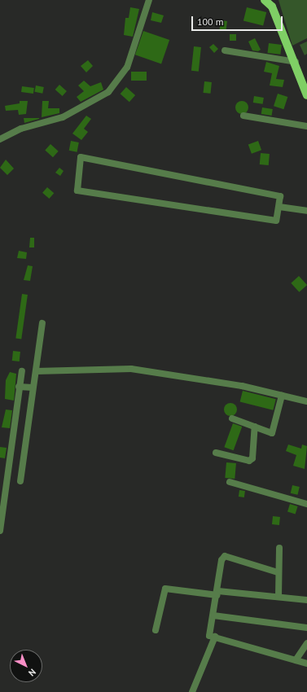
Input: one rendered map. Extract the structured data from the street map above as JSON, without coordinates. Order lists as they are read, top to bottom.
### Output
{
  "scale_bar": "100 m",
  "north": "bottom right"
}
